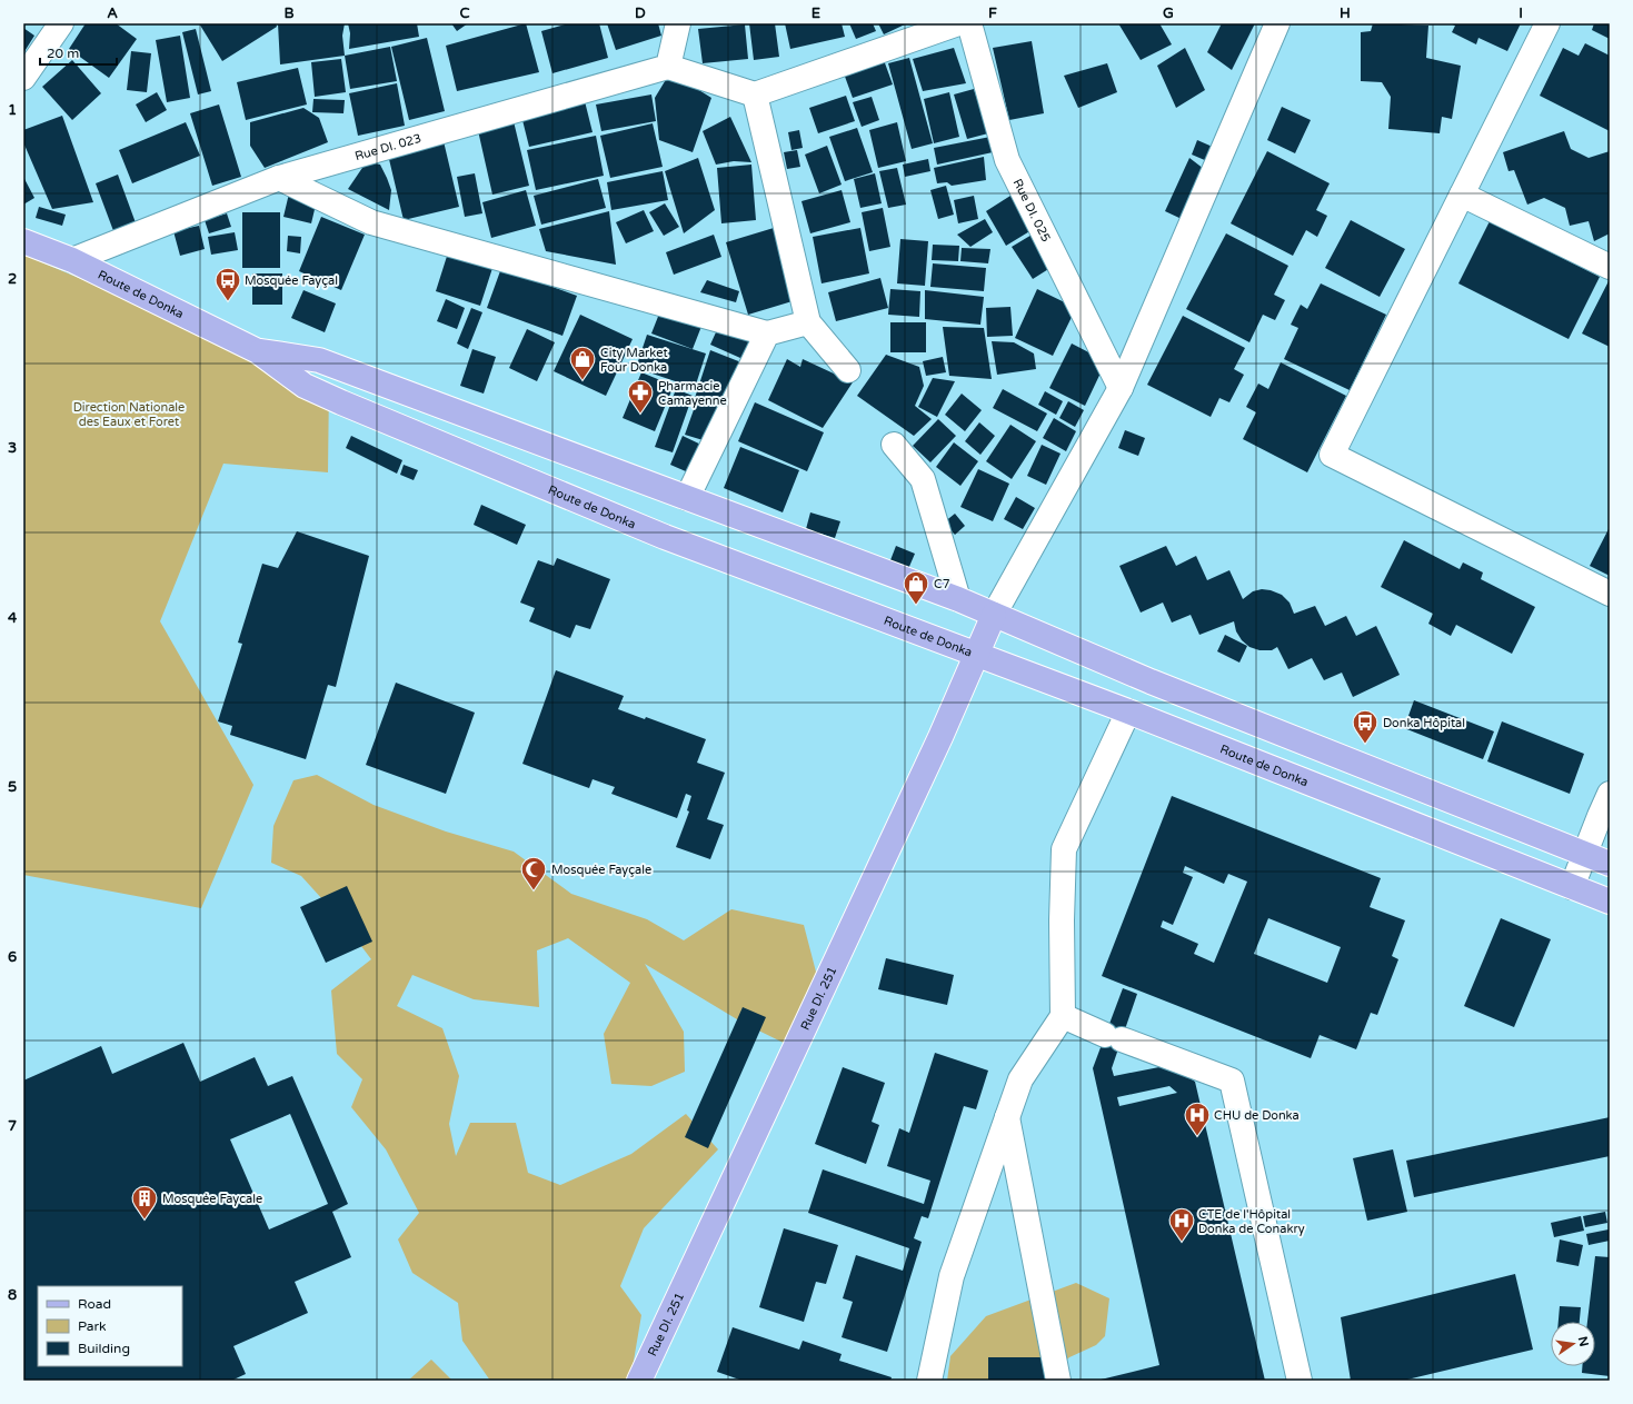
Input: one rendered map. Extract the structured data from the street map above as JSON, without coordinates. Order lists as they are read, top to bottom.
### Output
{
  "streets": {
    "main road": ["Route de Donka", "Rue DI. 251"],
    "street": ["Rue DI. 023", "Rue DI. 025"]
  },
  "crossings": [
    ["Rue DI. 023", "Route de Donka"],
    ["Route de Donka", "Rue DI. 251"]
  ],
  "parks": ["Direction Nationale des Eaux et Foret"],
  "places": {
    "bus stop": ["Mosquée Fayçal", "Donka Hôpital"],
    "shop": ["City Market Four Donka", "C7"],
    "pharmacy": ["Pharmacie Camayenne"],
    "mosque": ["Mosquée Fayçale"],
    "hospital": ["CHU de Donka", "CTE de l'Hôpital Donka de Conakry"],
    "building": ["Mosquée Faycale"]
  },
  "legend": ["Road", "Park", "Building"],
  "scale_bar": "20 m",
  "north": "right",
  "grid": {
    "columns": [
      "A",
      "B",
      "C",
      "D",
      "E",
      "F",
      "G",
      "H",
      "I"
    ],
    "rows": [
      "1",
      "2",
      "3",
      "4",
      "5",
      "6",
      "7",
      "8"
    ]
  }
}
